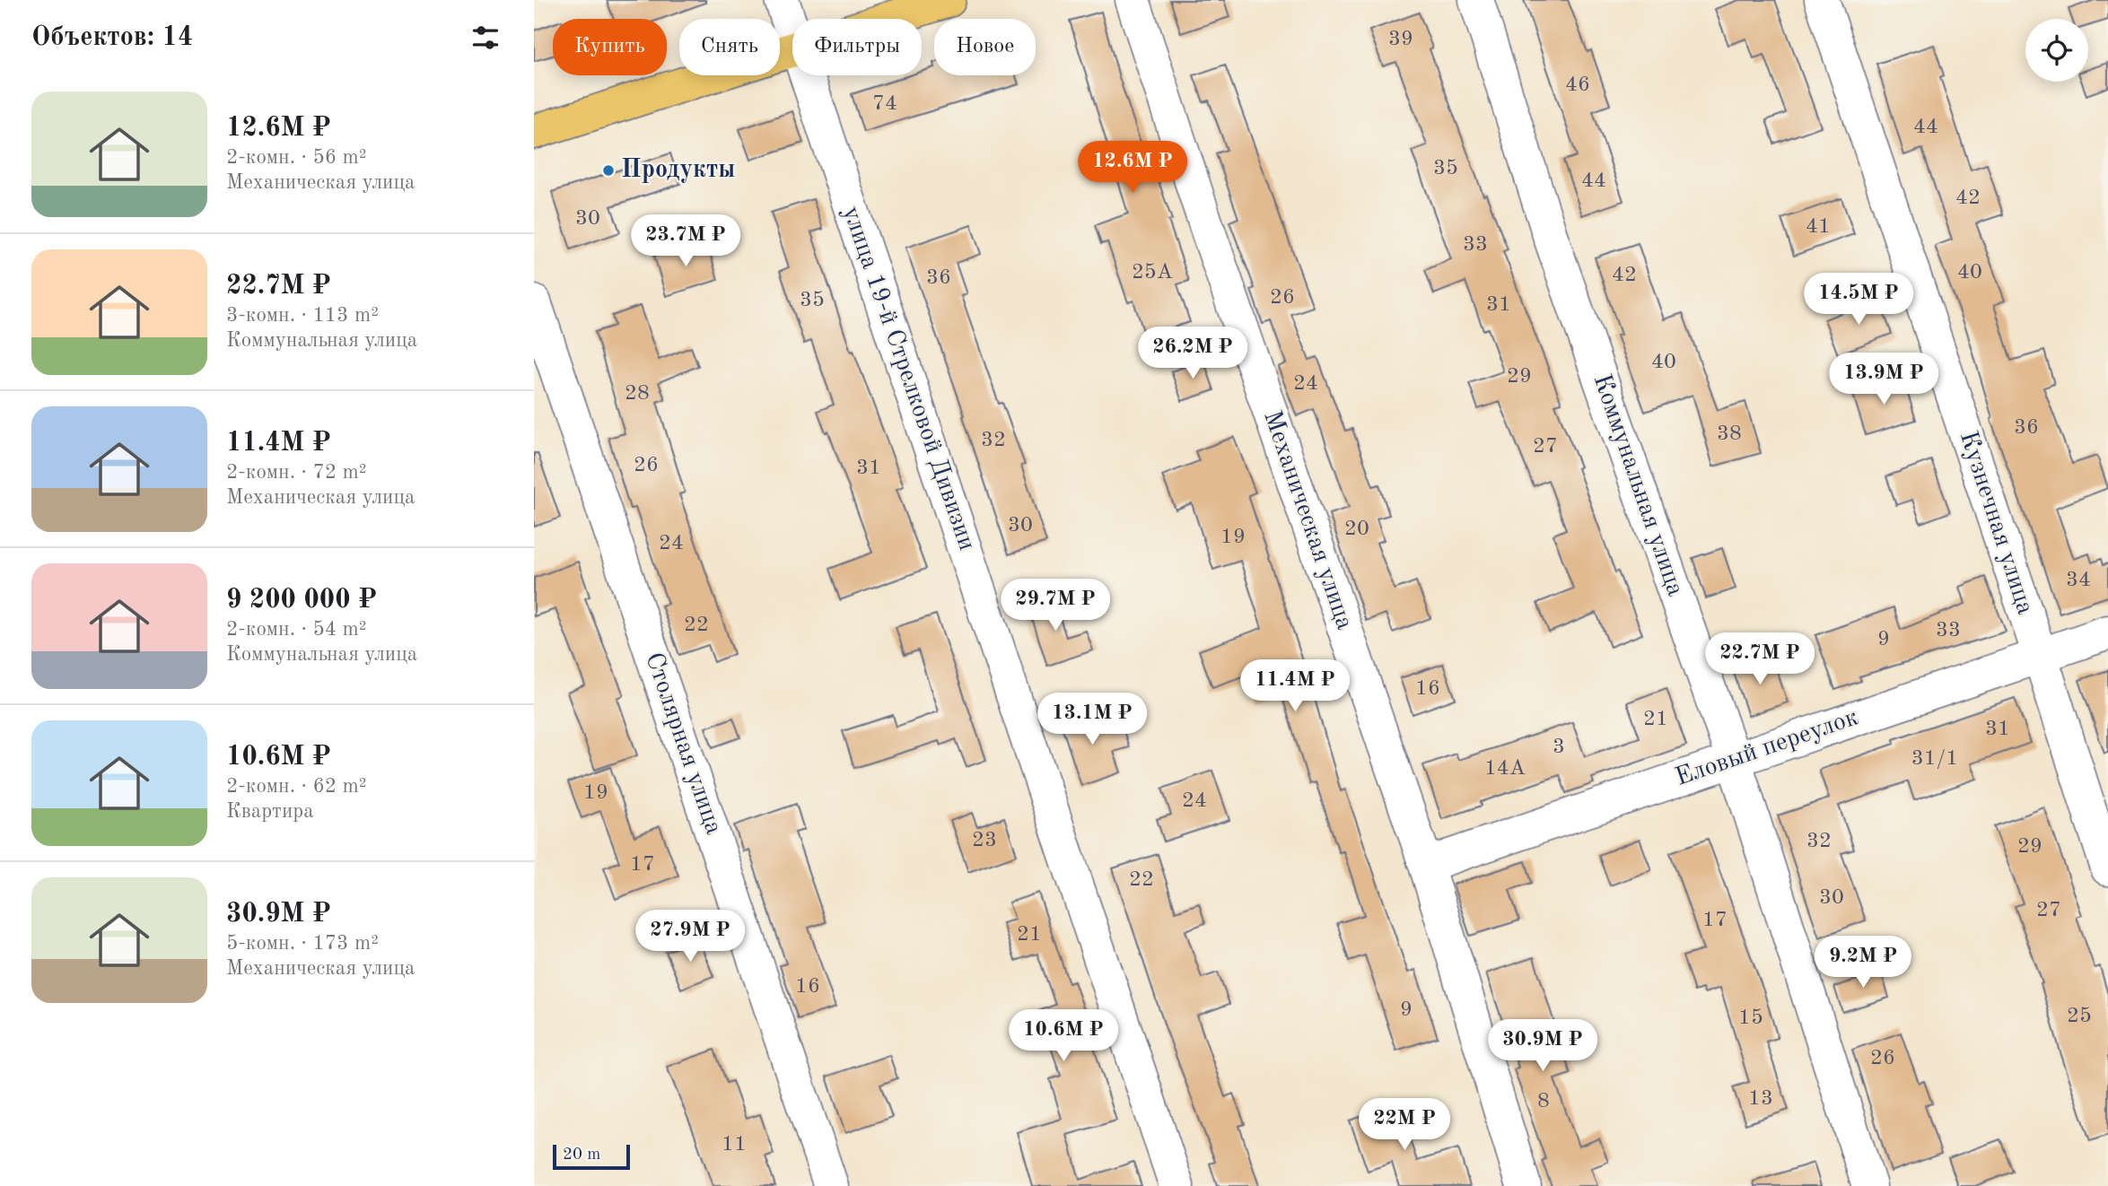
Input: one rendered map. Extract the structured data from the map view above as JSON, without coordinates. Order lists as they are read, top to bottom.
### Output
{
  "streets": {
    "street": [
      "улица 19-й Стрелковой Дивизии",
      "Коммунальная улица",
      "Механическая улица",
      "Кузнечная улица",
      "Столярная улица",
      "Еловый переулок"
    ]
  },
  "crossings": [
    ["Коммунальная улица", "Еловый переулок"],
    ["Механическая улица", "Еловый переулок"],
    ["Кузнечная улица", "Еловый переулок"]
  ],
  "places": ["Продукты"],
  "house_numbers": [
    "39",
    "46",
    "74",
    "44",
    "35",
    "44",
    "42",
    "30",
    "41",
    "33",
    "25А",
    "40",
    "42",
    "36",
    "26",
    "35",
    "31",
    "40",
    "29",
    "24",
    "28",
    "36",
    "38",
    "32",
    "27",
    "26",
    "31",
    "30",
    "20",
    "19",
    "24",
    "34",
    "22",
    "33",
    "9",
    "16",
    "21",
    "31",
    "3",
    "31/1",
    "14А",
    "19",
    "24",
    "23",
    "32",
    "29",
    "17",
    "22",
    "30",
    "27",
    "17",
    "21",
    "16",
    "9",
    "25",
    "15",
    "26",
    "13",
    "8",
    "11"
  ],
  "scale_bar": "20 m",
  "page": {
    "heading": "Объектов: 14",
    "chip": [
      "Купить",
      "Снять",
      "Фильтры",
      "Новое"
    ],
    "list": [
      {
        "name": "12.6M ₽",
        "note": "2-комн. · 56 m² · Механическая улица"
      },
      {
        "name": "22.7M ₽",
        "note": "3-комн. · 113 m² · Коммунальная улица"
      },
      {
        "name": "11.4M ₽",
        "note": "2-комн. · 72 m² · Механическая улица"
      },
      {
        "name": "9 200 000 ₽",
        "note": "2-комн. · 54 m² · Коммунальная улица"
      },
      {
        "name": "10.6M ₽",
        "note": "2-комн. · 62 m² · Квартира"
      },
      {
        "name": "30.9M ₽",
        "note": "5-комн. · 173 m² · Механическая улица"
      }
    ],
    "price": [
      "12.6M ₽",
      "23.7M ₽",
      "14.5M ₽",
      "26.2M ₽",
      "13.9M ₽",
      "29.7M ₽",
      "22.7M ₽",
      "11.4M ₽",
      "13.1M ₽",
      "27.9M ₽",
      "9.2M ₽",
      "10.6M ₽",
      "30.9M ₽",
      "22M ₽"
    ],
    "scale": "20 m"
  }
}
